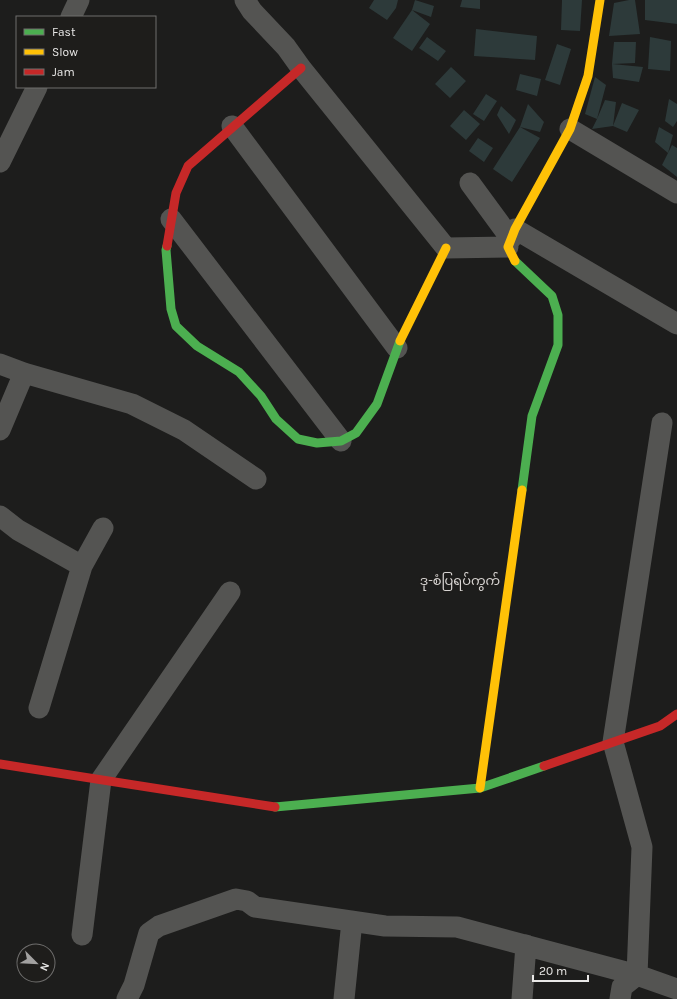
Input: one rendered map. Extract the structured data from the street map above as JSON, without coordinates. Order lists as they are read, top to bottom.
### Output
{
  "districts": ["ဒု-စံပြရပ်ကွက်"],
  "legend": ["Fast", "Slow", "Jam"],
  "scale_bar": "20 m",
  "north": "bottom right"
}
